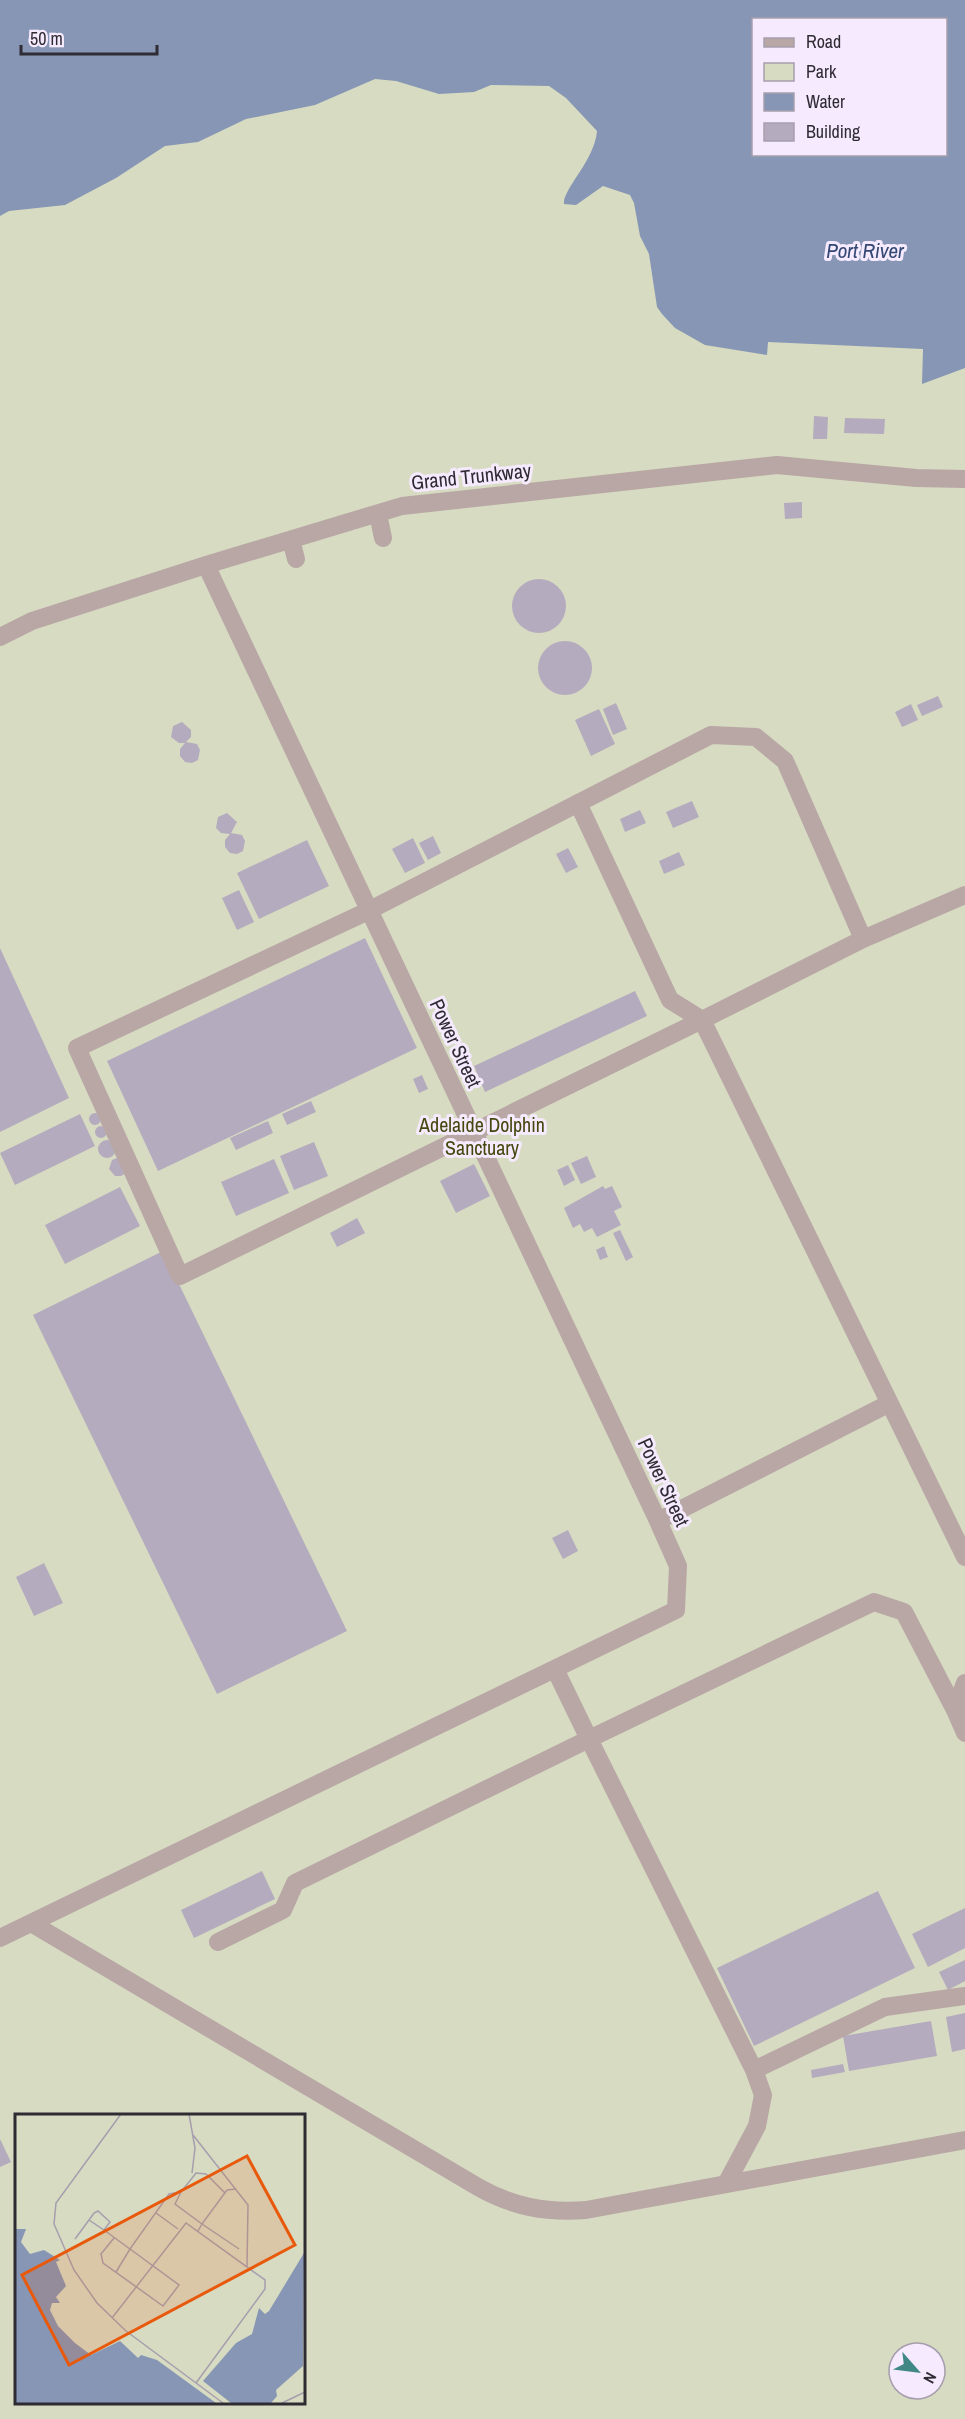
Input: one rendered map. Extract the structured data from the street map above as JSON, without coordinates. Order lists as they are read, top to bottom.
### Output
{
  "streets": {
    "lane": ["Grand Trunkway", "Power Street"]
  },
  "crossings": [
    ["Grand Trunkway", "Power Street"]
  ],
  "water": ["Port River"],
  "parks": ["Adelaide Dolphin Sanctuary"],
  "legend": [
    "Road",
    "Park",
    "Water",
    "Building"
  ],
  "scale_bar": "50 m",
  "north": "bottom right"
}
